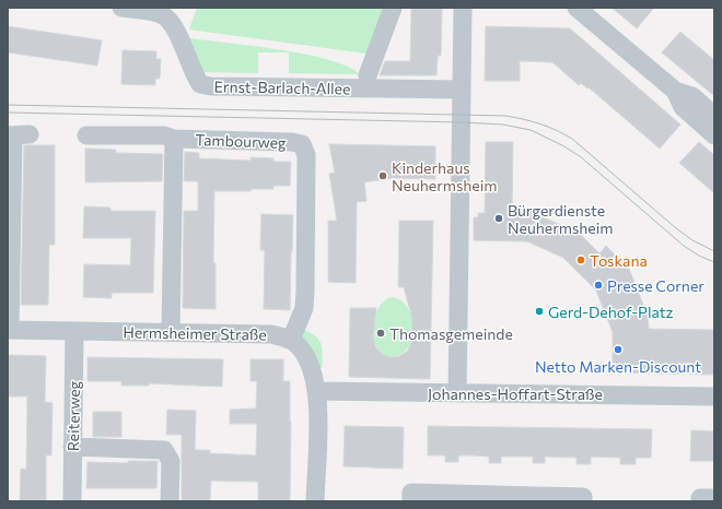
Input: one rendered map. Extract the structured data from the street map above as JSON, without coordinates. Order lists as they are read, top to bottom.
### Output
{
  "streets": {
    "street": [
      "Ernst-Barlach-Allee",
      "Tambourweg",
      "Hermsheimer Straße",
      "Johannes-Hoffart-Straße",
      "Reiterweg"
    ]
  },
  "crossings": [
    ["Tambourweg", "Hermsheimer Straße"],
    ["Hermsheimer Straße", "Reiterweg"]
  ],
  "places": [
    "Kinderhaus Neuhermsheim",
    "Bürgerdienste Neuhermsheim",
    "Toskana",
    "Presse Corner",
    "Gerd-Dehof-Platz",
    "Thomasgemeinde",
    "Netto Marken-Discount"
  ]
}
